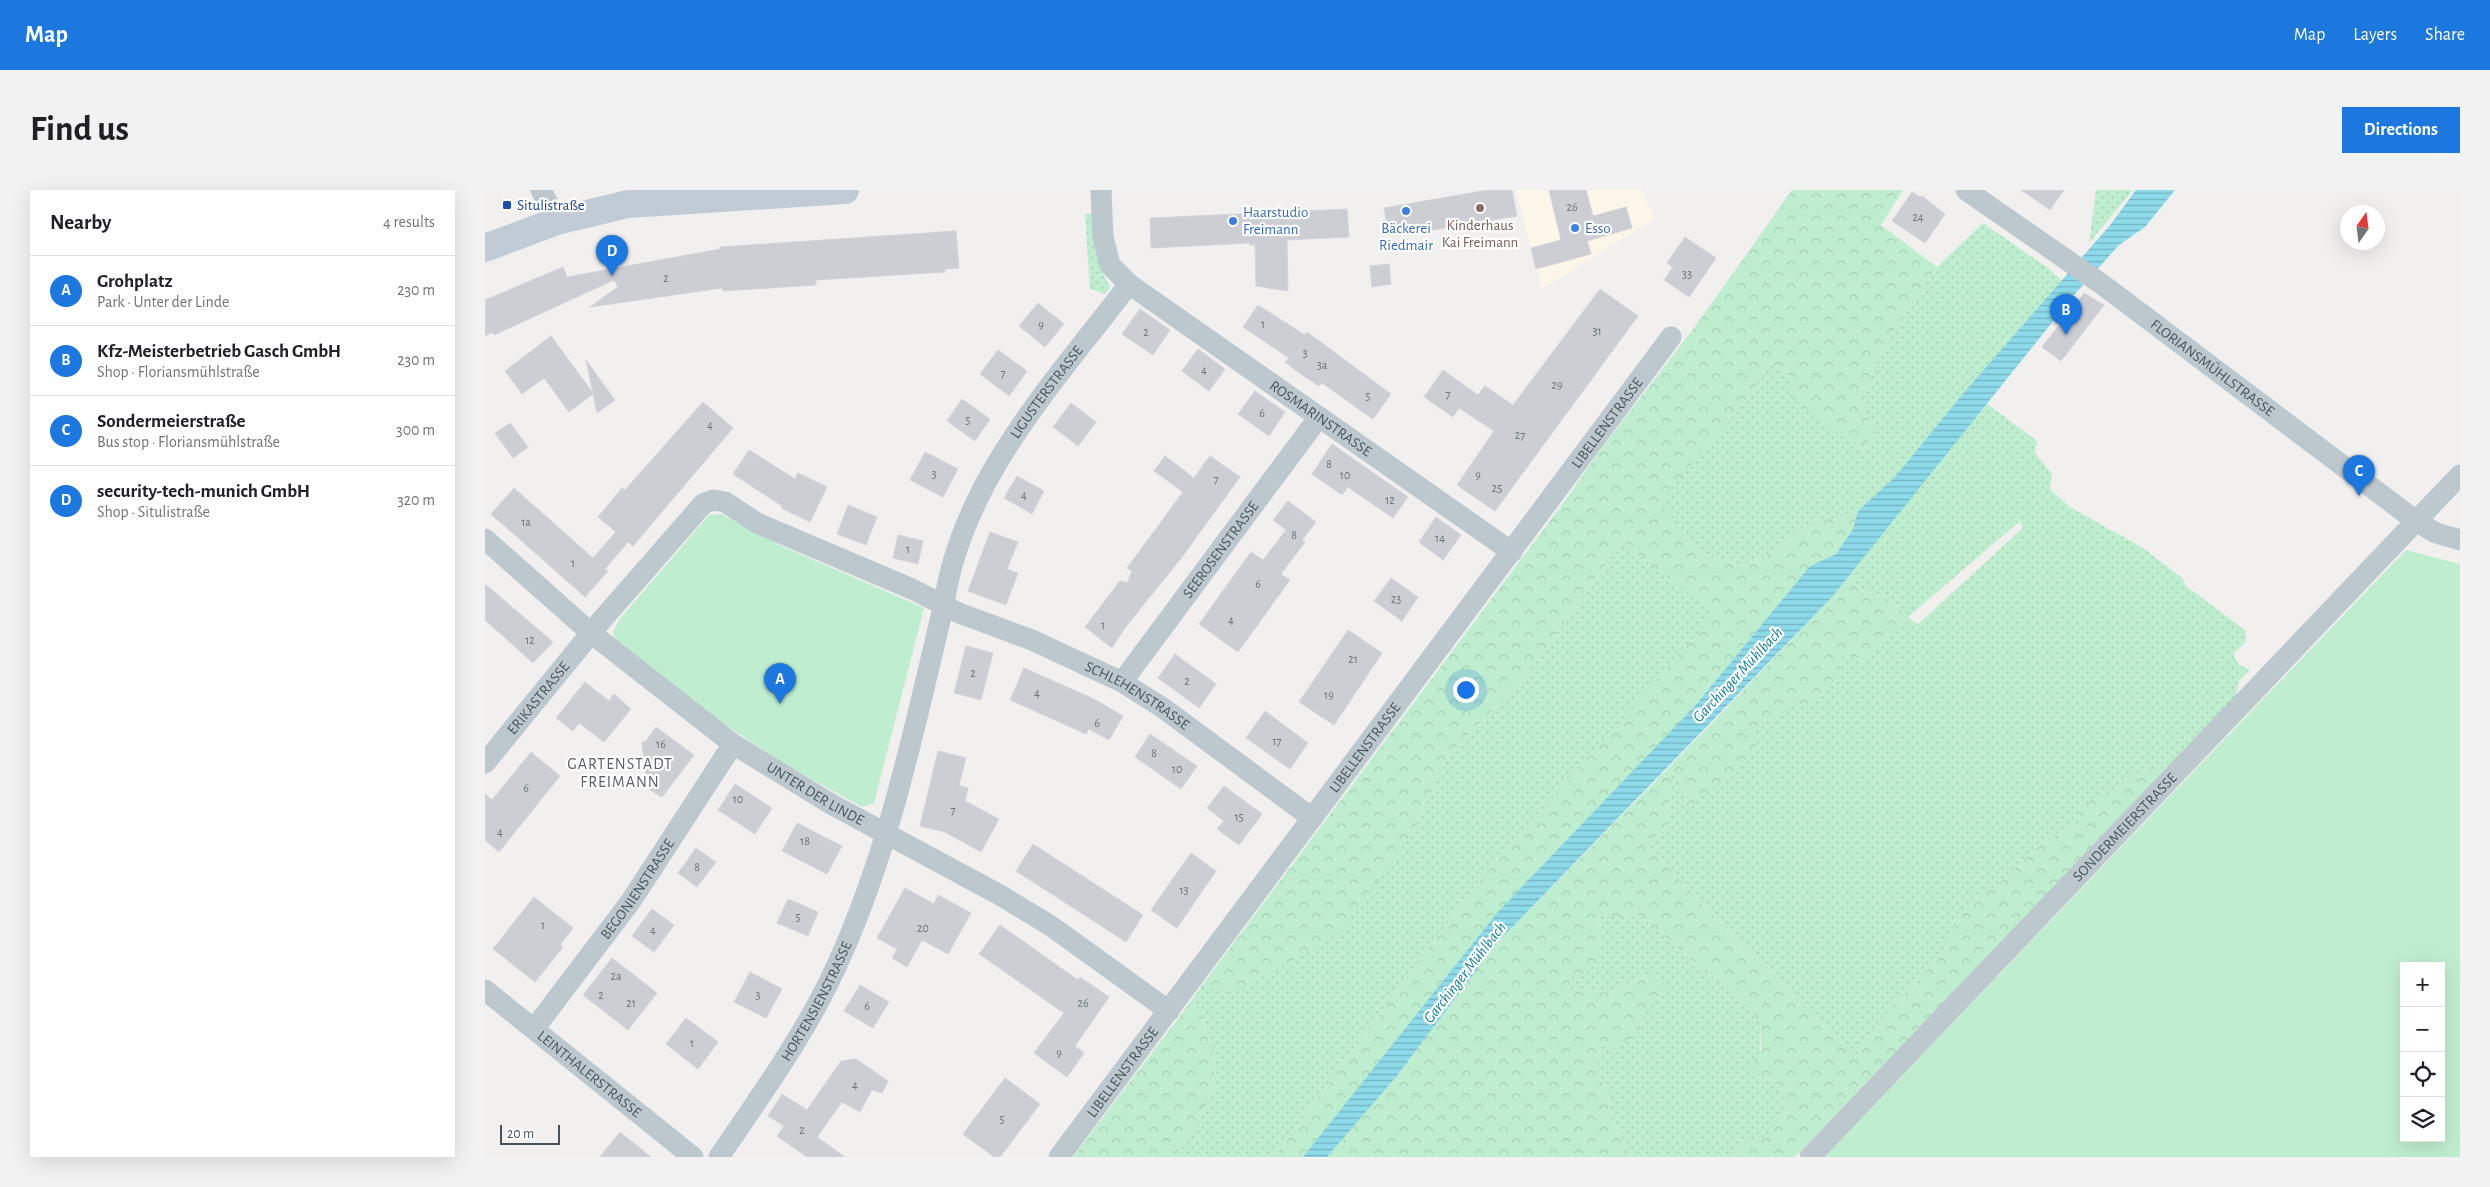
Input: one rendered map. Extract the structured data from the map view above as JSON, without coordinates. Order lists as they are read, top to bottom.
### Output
{
  "streets": {
    "street": [
      "FLORIANSMÜHLSTRASSE",
      "LIGUSTERSTRASSE",
      "ROSMARINSTRASSE",
      "LIBELLENSTRASSE",
      "SEEROSENSTRASSE",
      "SCHLEHENSTRASSE",
      "ERIKASTRASSE",
      "UNTER DER LINDE",
      "SONDERMEIERSTRASSE",
      "BEGONIENSTRASSE",
      "HORTENSIENSTRASSE",
      "LEINTHALERSTRASSE"
    ]
  },
  "crossings": [
    ["FLORIANSMÜHLSTRASSE", "SONDERMEIERSTRASSE"],
    ["LIGUSTERSTRASSE", "ROSMARINSTRASSE"],
    ["LIGUSTERSTRASSE", "SCHLEHENSTRASSE"],
    ["LIGUSTERSTRASSE", "UNTER DER LINDE"],
    ["LIGUSTERSTRASSE", "HORTENSIENSTRASSE"],
    ["ROSMARINSTRASSE", "LIBELLENSTRASSE"],
    ["ROSMARINSTRASSE", "SEEROSENSTRASSE"],
    ["LIBELLENSTRASSE", "SCHLEHENSTRASSE"],
    ["LIBELLENSTRASSE", "UNTER DER LINDE"],
    ["SEEROSENSTRASSE", "SCHLEHENSTRASSE"],
    ["SCHLEHENSTRASSE", "ERIKASTRASSE"],
    ["SCHLEHENSTRASSE", "UNTER DER LINDE"],
    ["ERIKASTRASSE", "UNTER DER LINDE"],
    ["UNTER DER LINDE", "BEGONIENSTRASSE"],
    ["UNTER DER LINDE", "HORTENSIENSTRASSE"],
    ["BEGONIENSTRASSE", "LEINTHALERSTRASSE"]
  ],
  "districts": ["GARTENSTADT FREIMANN"],
  "water": ["Garchinger Mühlbach"],
  "places": {
    "transit": ["Situlistraße"],
    "other": [
      "Kinderhaus Kai Freimann",
      "Bäckerei Riedmair",
      "Haarstudio Freimann",
      "Esso"
    ]
  },
  "house_numbers": [
    "26",
    "24",
    "33",
    "2",
    "1",
    "9",
    "31",
    "2",
    "3",
    "3a",
    "4",
    "7",
    "29",
    "7",
    "5",
    "6",
    "5",
    "4",
    "27",
    "8",
    "3",
    "10",
    "9",
    "7",
    "25",
    "4",
    "12",
    "1a",
    "8",
    "14",
    "1",
    "1",
    "6",
    "23",
    "4",
    "1",
    "12",
    "21",
    "2",
    "2",
    "4",
    "19",
    "6",
    "17",
    "16",
    "8",
    "10",
    "6",
    "10",
    "7",
    "15",
    "4",
    "18",
    "8",
    "13",
    "5",
    "1",
    "20",
    "4",
    "2a",
    "2",
    "3",
    "21",
    "26",
    "6",
    "1",
    "9",
    "4",
    "5",
    "2"
  ],
  "scale_bar": "20 m",
  "north": "top",
  "page": {
    "header": "Map",
    "nav": ["Map", "Layers", "Share"],
    "buttons": "Directions",
    "title": "Find us",
    "heading": ["Nearby", "4 results"],
    "pins": [
      "D",
      "B",
      "C",
      "A"
    ],
    "list": [
      {
        "mark": "A",
        "name": "Grohplatz",
        "note": "Park · Unter der Linde",
        "value": "230 m"
      },
      {
        "mark": "B",
        "name": "Kfz-Meisterbetrieb Gasch GmbH",
        "note": "Shop · Floriansmühlstraße",
        "value": "230 m"
      },
      {
        "mark": "C",
        "name": "Sondermeierstraße",
        "note": "Bus stop · Floriansmühlstraße",
        "value": "300 m"
      },
      {
        "mark": "D",
        "name": "security-tech-munich GmbH",
        "note": "Shop · Situlistraße",
        "value": "320 m"
      }
    ],
    "map_buttons": ["+", "−"],
    "scale": "20 m"
  }
}
